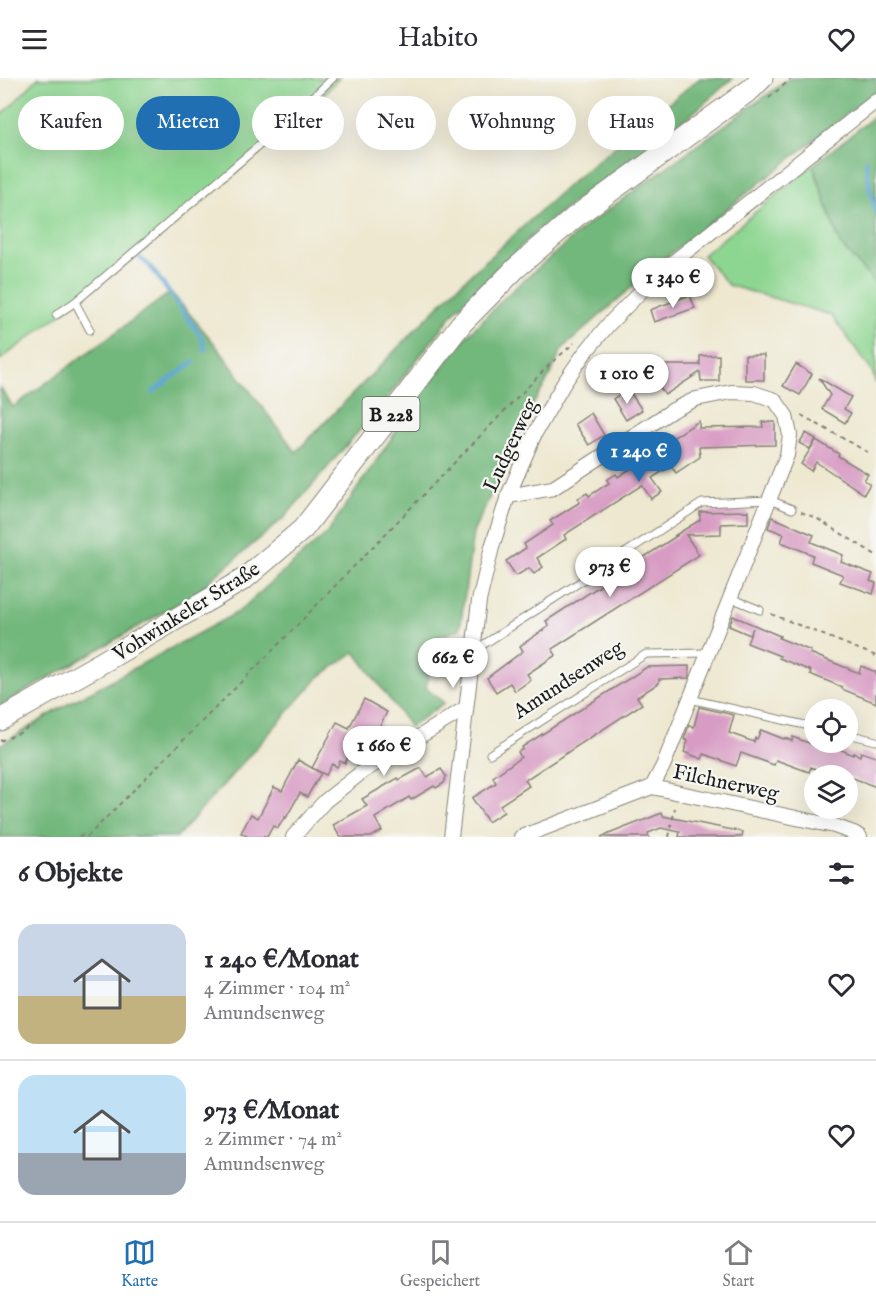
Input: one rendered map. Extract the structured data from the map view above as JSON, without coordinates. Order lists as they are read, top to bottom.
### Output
{
  "streets": {
    "main road": ["B 228", "Vohwinkeler Straße"],
    "street": ["Ludgerweg", "Filchnerweg"],
    "lane": ["Amundsenweg"]
  },
  "page": {
    "header": "Habito",
    "chip": [
      "Kaufen",
      "Mieten",
      "Filter",
      "Neu",
      "Wohnung",
      "Haus"
    ],
    "price": [
      "1 340 €",
      "1 010 €",
      "1 240 €",
      "973 €",
      "662 €",
      "1 660 €"
    ],
    "heading": "6 Objekte",
    "list": [
      {
        "name": "1 240 €/Monat",
        "note": "4 Zimmer · 104 m² · Amundsenweg"
      },
      {
        "name": "973 €/Monat",
        "note": "2 Zimmer · 74 m² · Amundsenweg"
      }
    ],
    "tabs": ["Karte", "Gespeichert", "Start"]
  }
}
